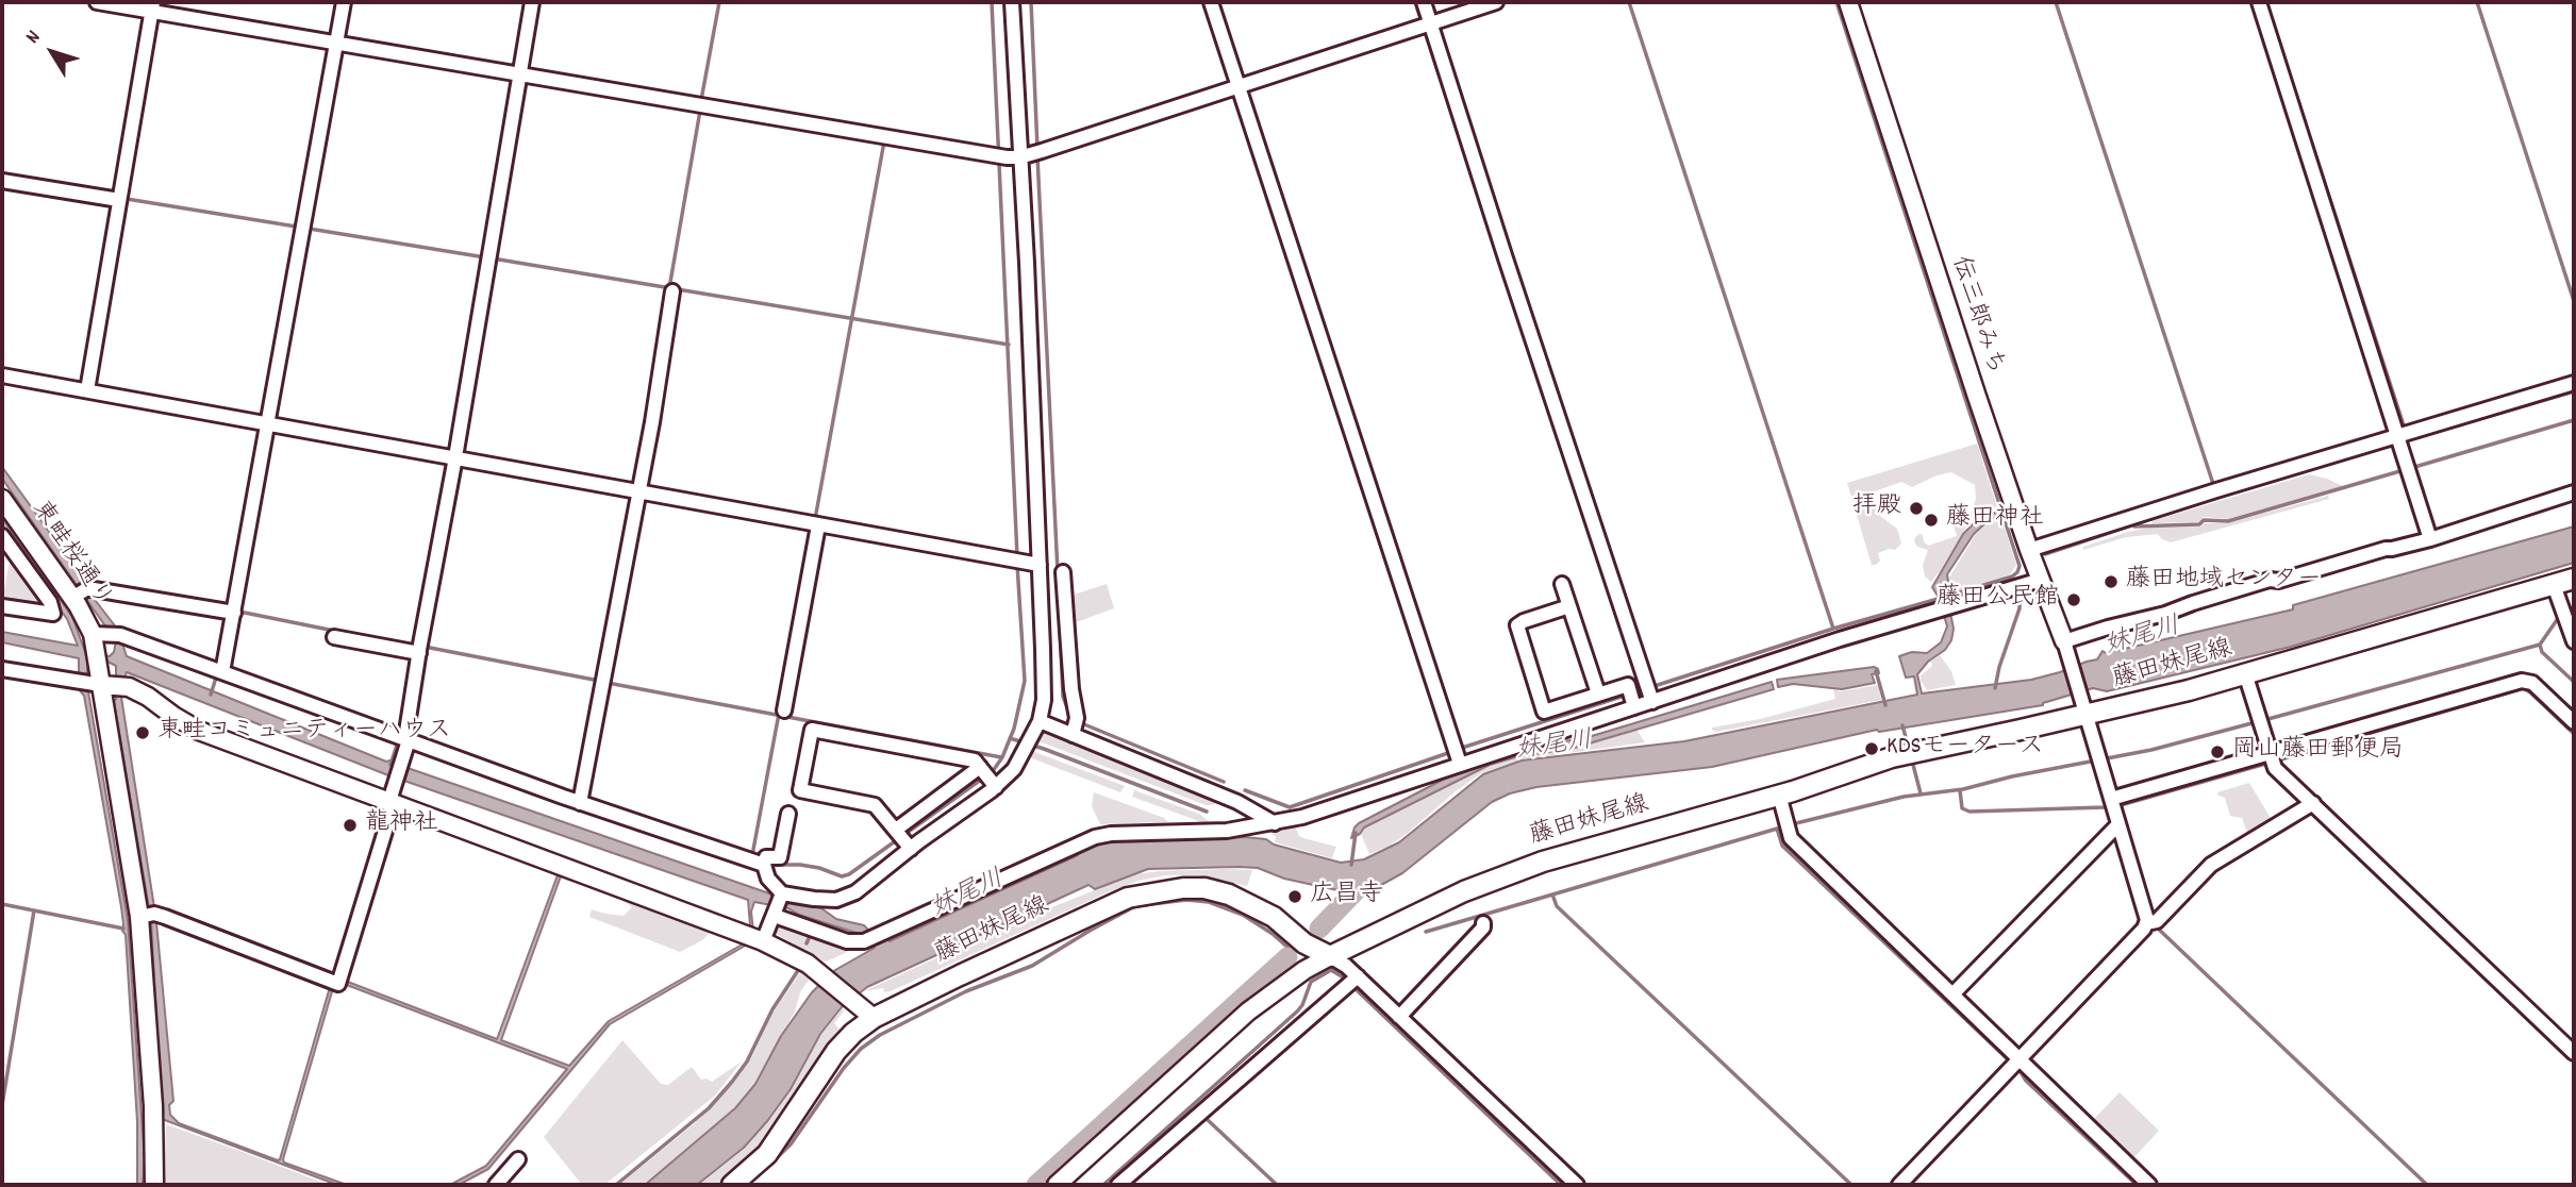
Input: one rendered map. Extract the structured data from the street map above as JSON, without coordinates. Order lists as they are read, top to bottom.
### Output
{
  "streets": {
    "main road": ["藤田妹尾線"],
    "street": ["伝三郎みち", "東畦桜通り"]
  },
  "water": ["妹尾川"],
  "places": [
    "拝殿",
    "藤田神社",
    "藤田地域センター",
    "藤田公民館",
    "東畦コミュニティーハウス",
    "KDSモータース",
    "岡山藤田郵便局",
    "龍神社",
    "広昌寺"
  ],
  "north": "top left"
}
